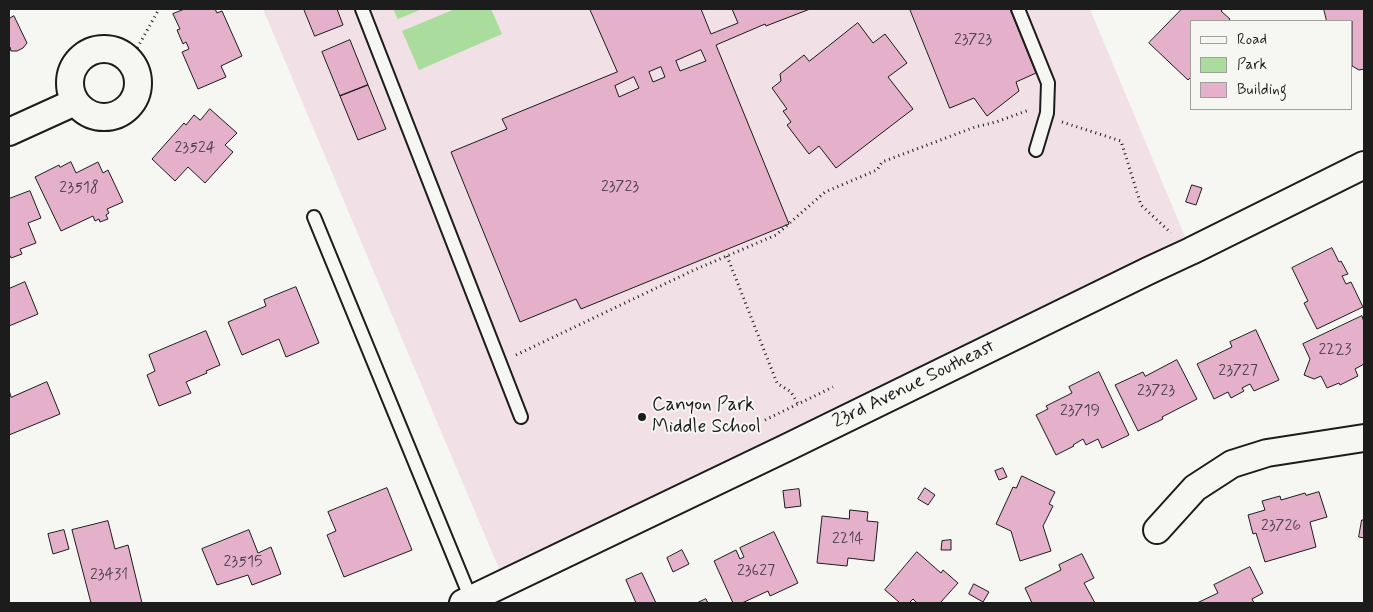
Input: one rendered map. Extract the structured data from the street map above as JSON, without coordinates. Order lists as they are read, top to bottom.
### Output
{
  "streets": {
    "street": ["23rd Avenue Southeast"]
  },
  "places": ["Canyon Park Middle School"],
  "house_numbers": [
    "23723",
    "23524",
    "23723",
    "23518",
    "2223",
    "23727",
    "23723",
    "23719",
    "23726",
    "2214",
    "23515",
    "23627",
    "23431"
  ],
  "legend": ["Road", "Park", "Building"]
}
